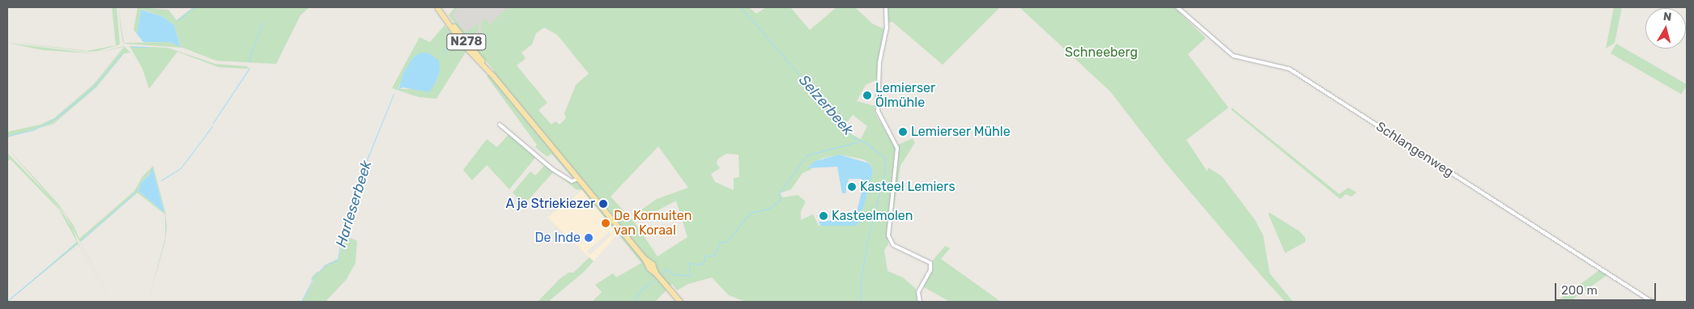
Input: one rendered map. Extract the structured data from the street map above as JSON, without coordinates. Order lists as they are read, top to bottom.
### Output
{
  "streets": {
    "main road": ["N278"],
    "street": ["Schlangenweg"]
  },
  "water": ["Selzerbeek", "Harleserbeek"],
  "parks": ["Schneeberg"],
  "places": [
    "Lemierser Ölmühle",
    "Lemierser Mühle",
    "Kasteel Lemiers",
    "A je Striekiezer",
    "Kasteelmolen",
    "De Kornuiten van Koraal",
    "De Inde"
  ],
  "scale_bar": "200 m",
  "north": "top"
}
